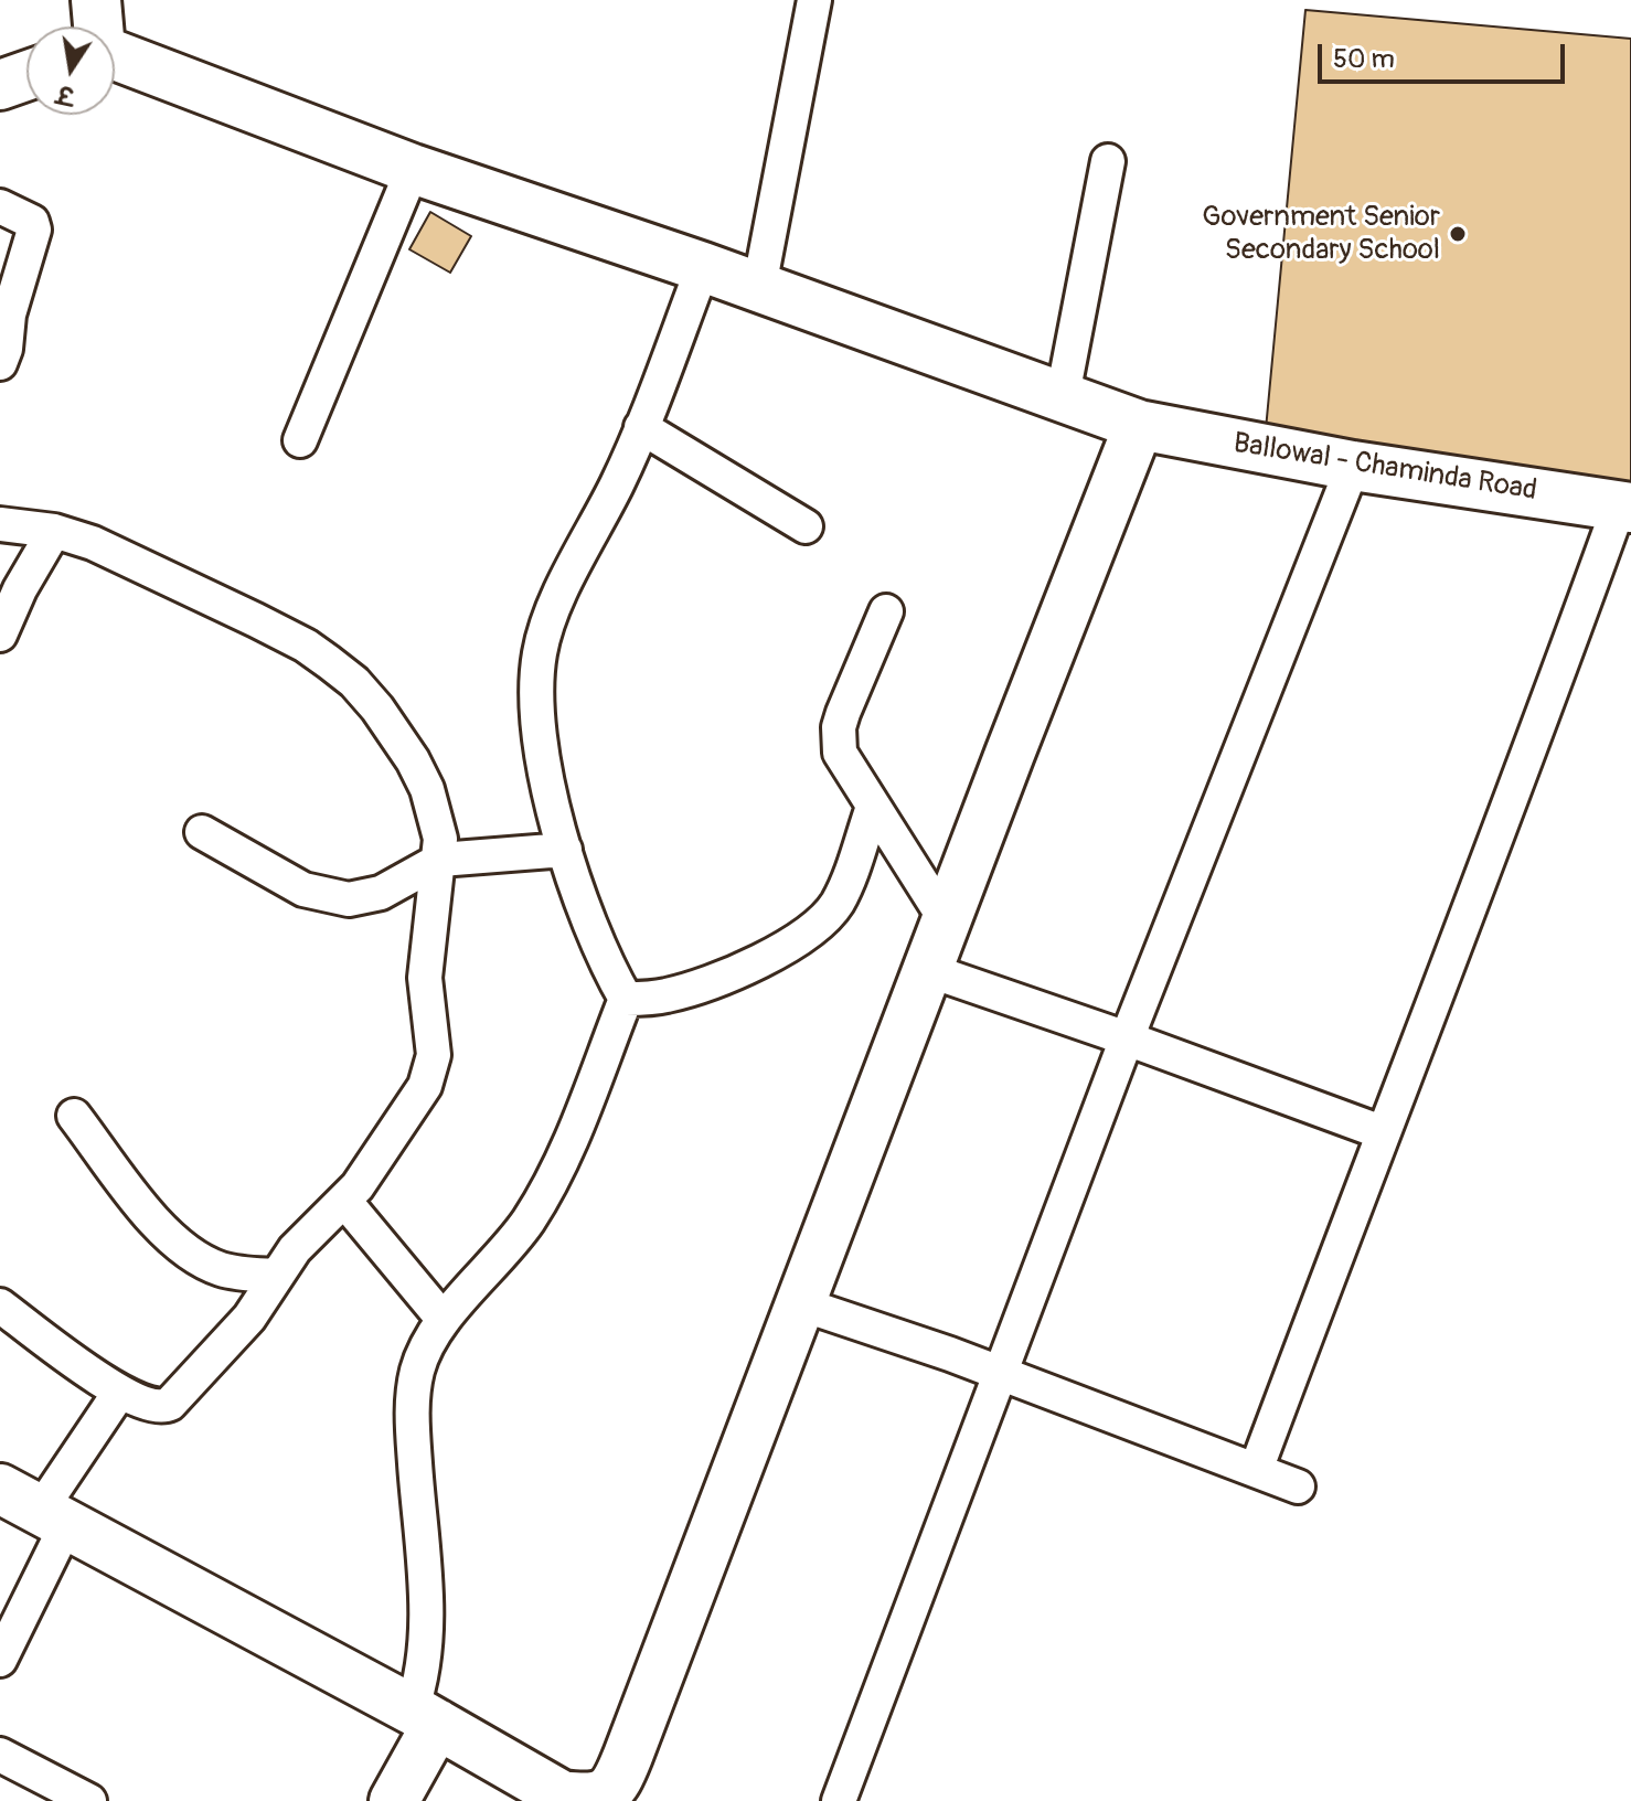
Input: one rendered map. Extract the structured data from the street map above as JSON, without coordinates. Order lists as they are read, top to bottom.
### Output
{
  "streets": {
    "street": ["Ballowal - Chaminda Road"]
  },
  "places": ["Government Senior Secondary School"],
  "scale_bar": "50 m",
  "north": "bottom"
}
